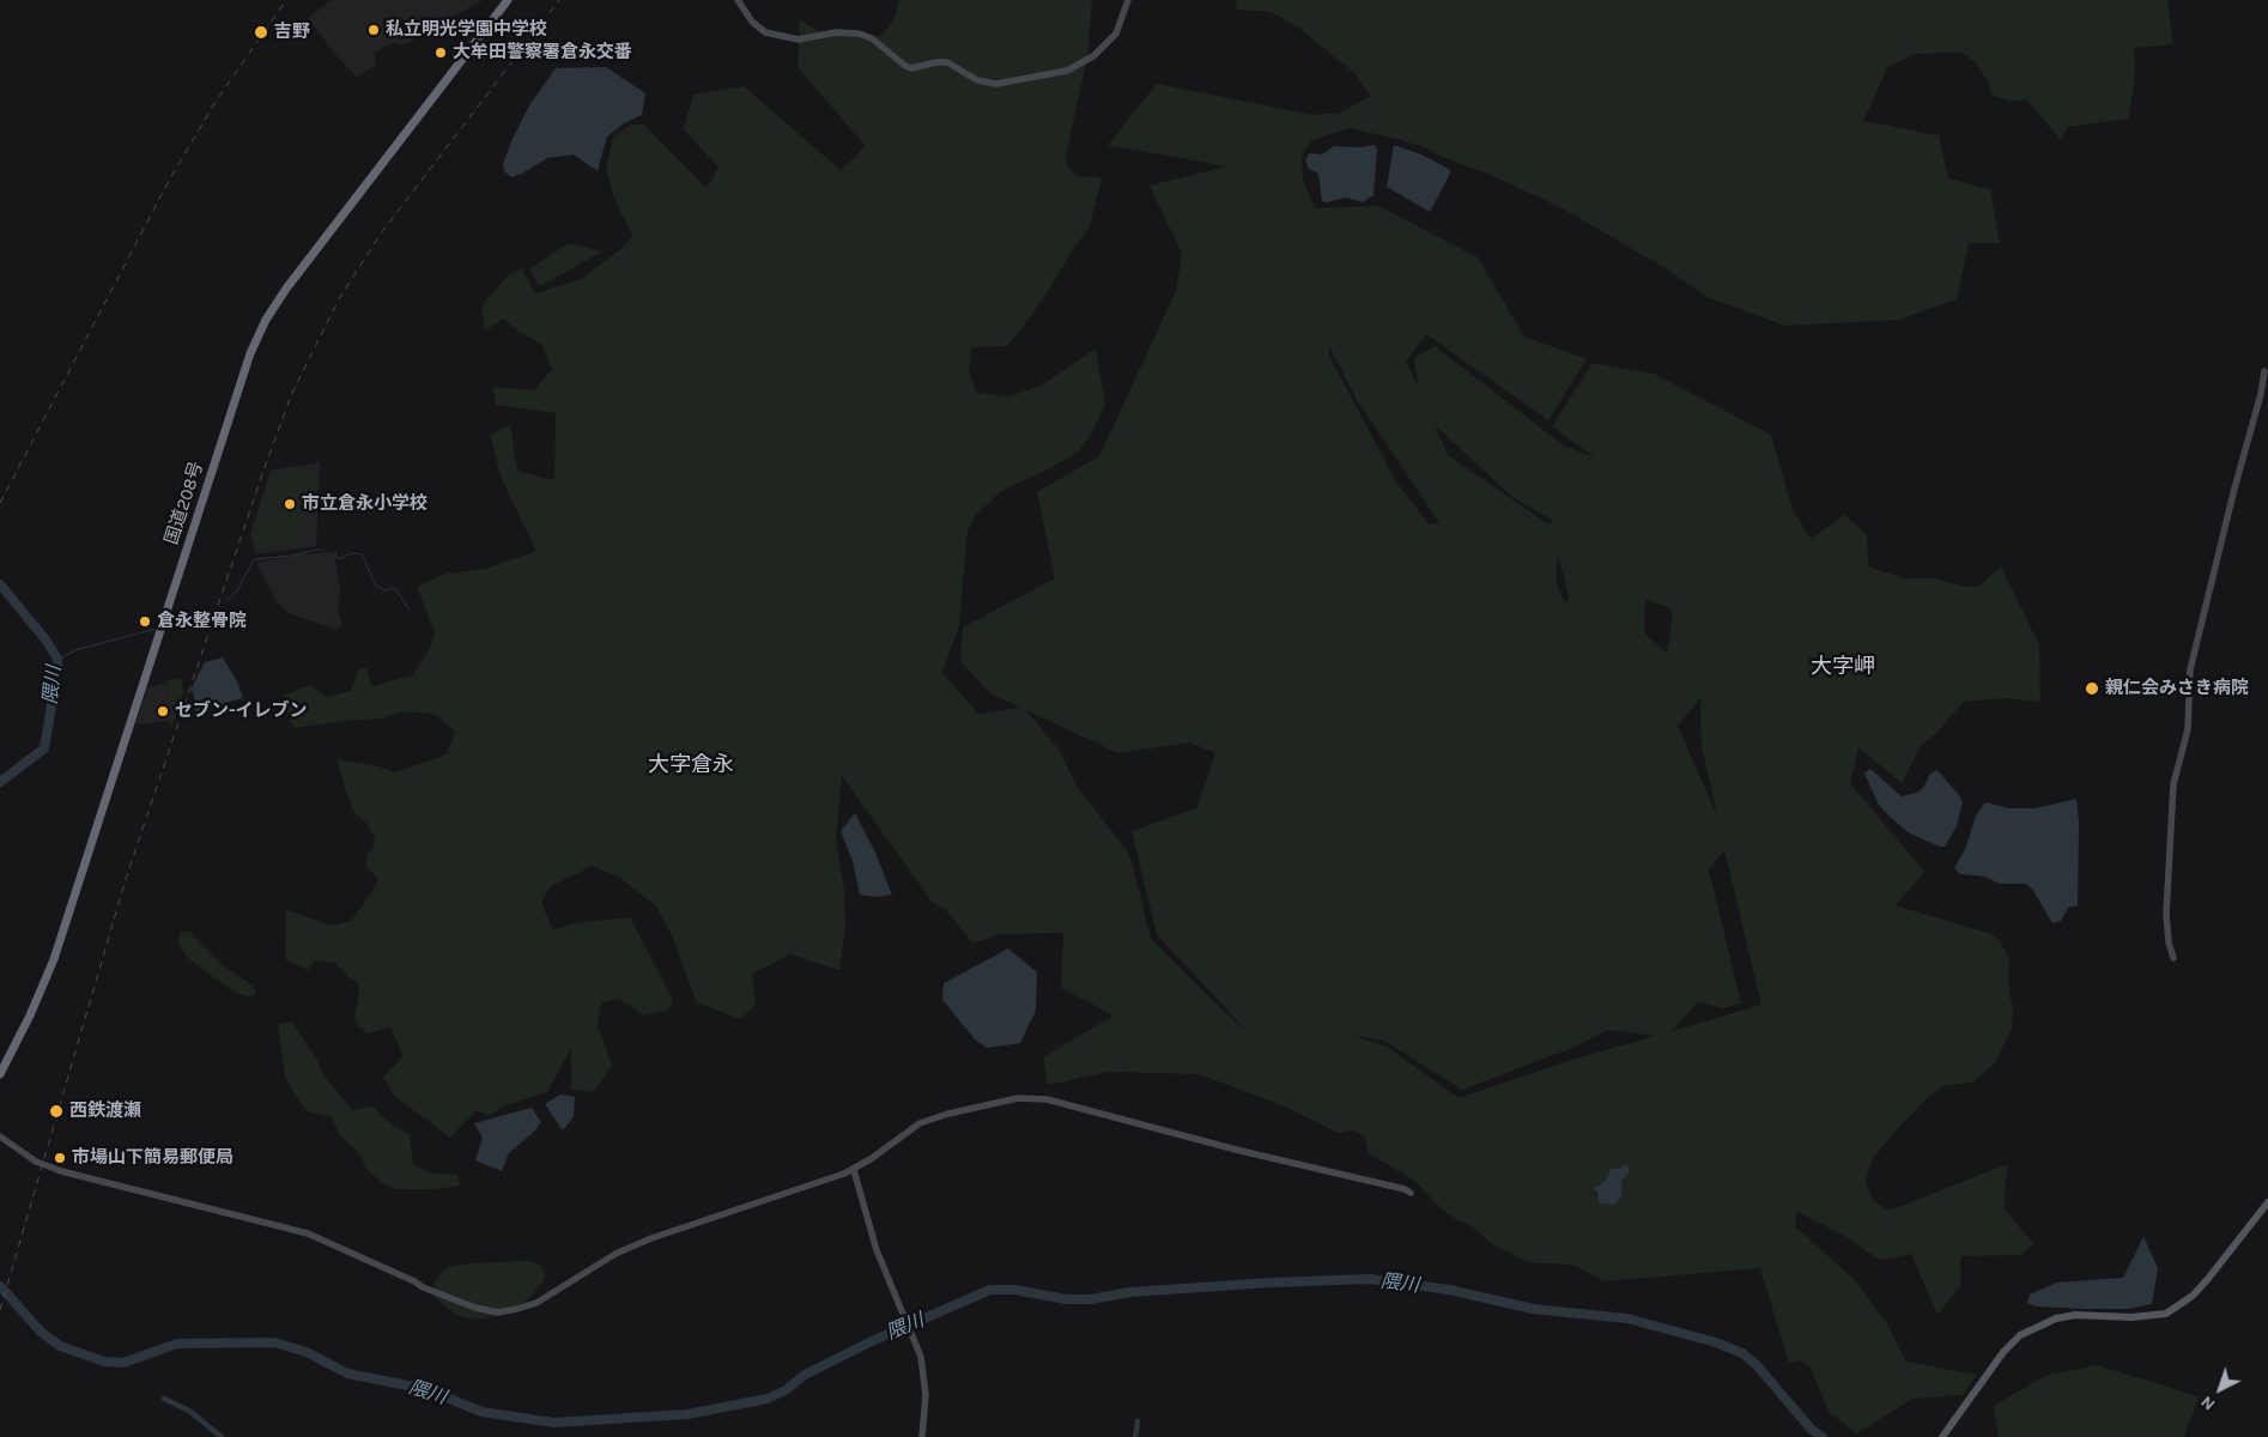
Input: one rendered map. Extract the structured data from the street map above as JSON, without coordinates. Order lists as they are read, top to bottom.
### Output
{
  "streets": {
    "highway": ["国道208号"]
  },
  "districts": ["大字岬", "大字倉永"],
  "water": ["隈川"],
  "places": [
    "私立明光学園中学校",
    "吉野",
    "大牟田警察署倉永交番",
    "市立倉永小学校",
    "倉永整骨院",
    "親仁会みさき病院",
    "セブン-イレブン",
    "西鉄渡瀬",
    "市場山下簡易郵便局"
  ],
  "north": "bottom left"
}
